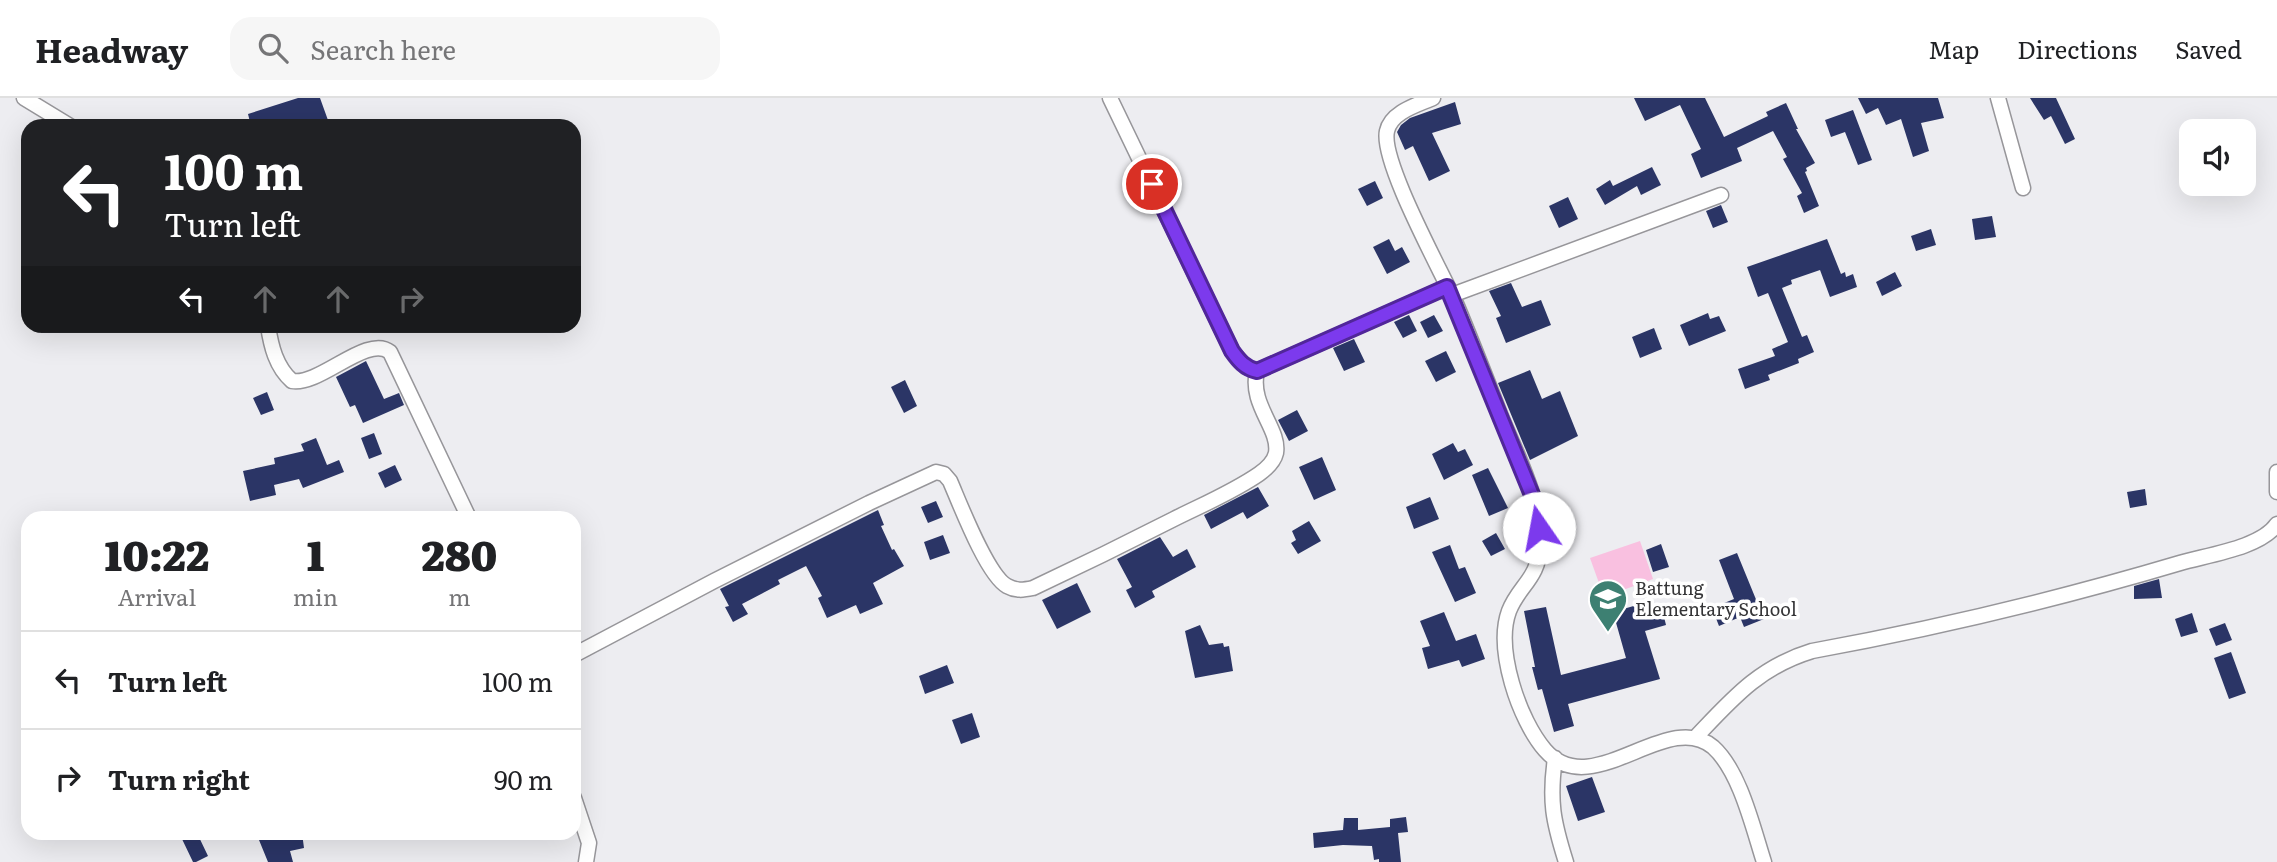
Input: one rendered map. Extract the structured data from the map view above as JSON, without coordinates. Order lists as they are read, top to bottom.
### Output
{
  "places": {
    "school or university": ["Battung Elementary School"]
  },
  "page": {
    "header": "Headway",
    "search": "Search here",
    "nav": ["Map", "Directions", "Saved"],
    "turn": ["100 m", "Turn left"],
    "eta": [
      "10:22",
      "Arrival",
      "1",
      "min",
      "280",
      "m"
    ],
    "list": [
      {
        "name": "Turn left",
        "value": "100 m"
      },
      {
        "name": "Turn right",
        "value": "90 m"
      }
    ]
  }
}
